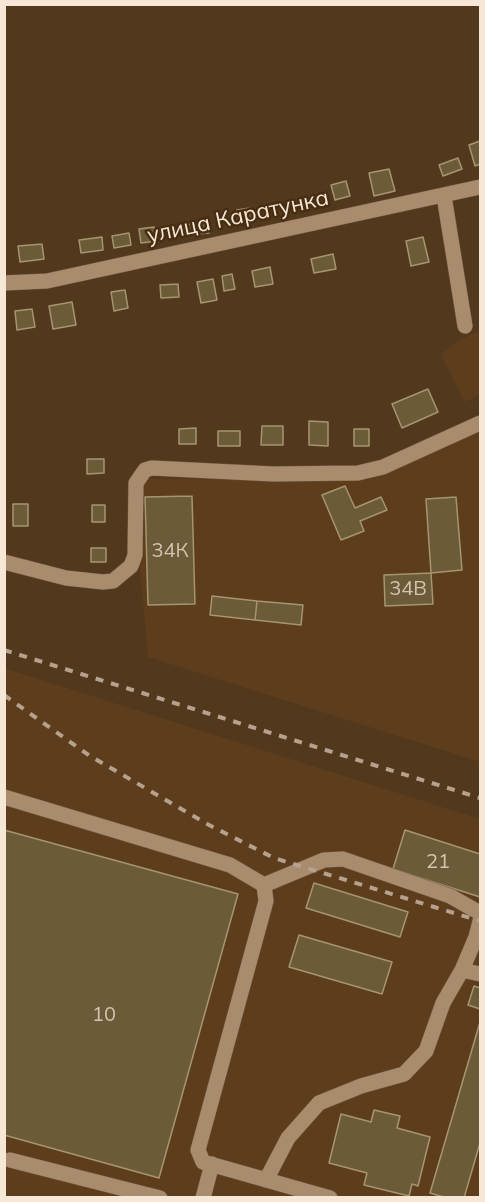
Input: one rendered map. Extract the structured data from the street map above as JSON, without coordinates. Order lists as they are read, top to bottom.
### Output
{
  "streets": {
    "street": ["улица Каратунка"]
  },
  "house_numbers": [
    "34К",
    "34В",
    "21",
    "10"
  ]
}
